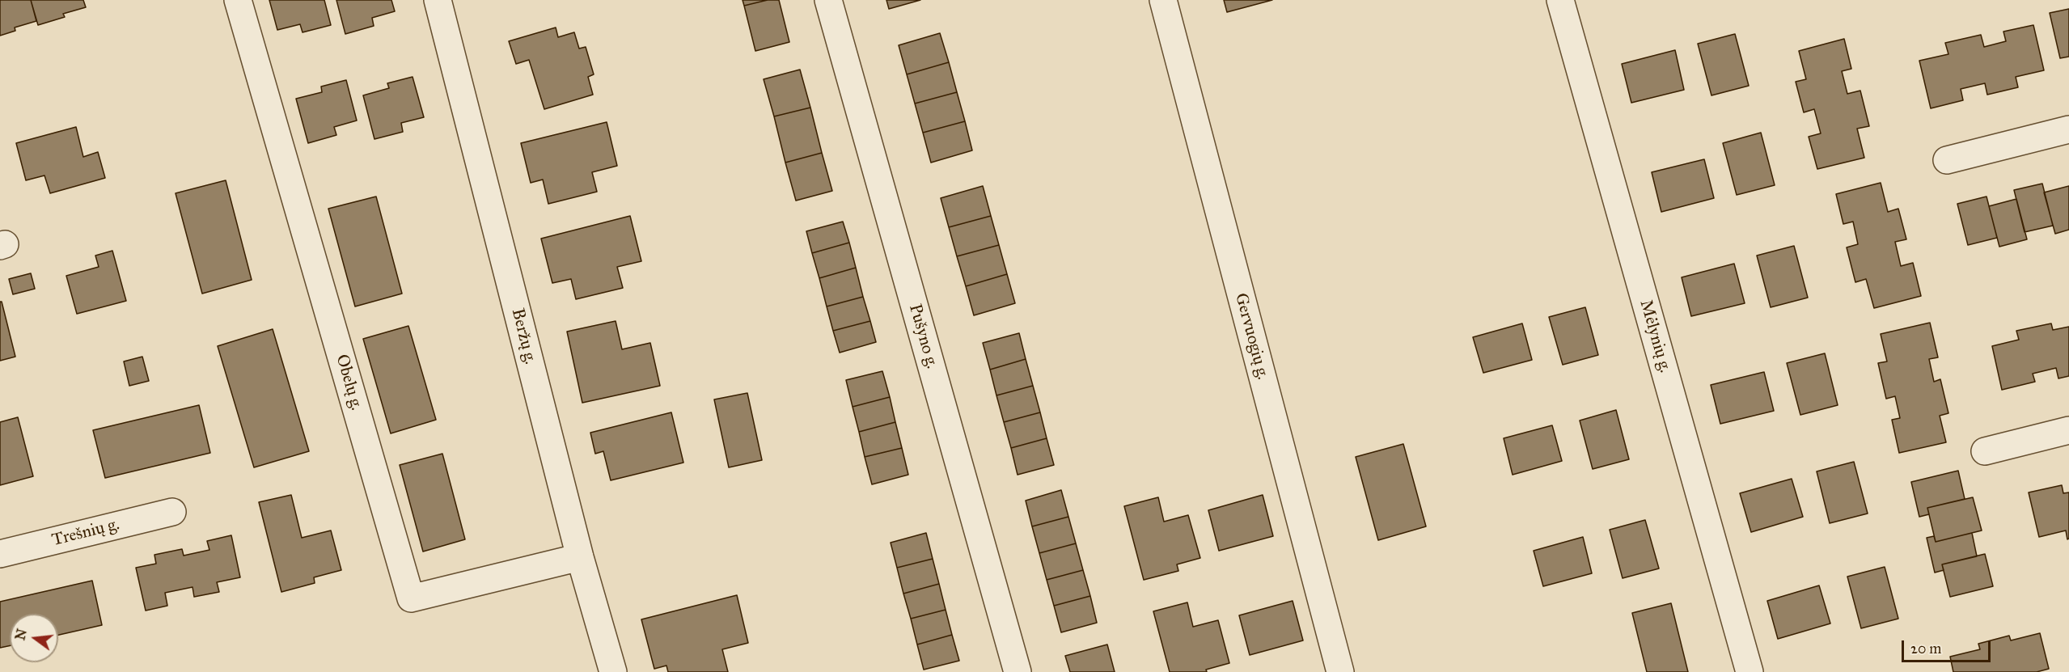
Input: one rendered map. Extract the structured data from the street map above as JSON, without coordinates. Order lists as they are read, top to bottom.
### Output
{
  "streets": {
    "street": [
      "Beržų g.",
      "Pušyno g.",
      "Gervuogių g.",
      "Mėlynių g.",
      "Obelų g.",
      "Trešnių g."
    ]
  },
  "crossings": [
    ["Beržų g.", "Obelų g."]
  ],
  "scale_bar": "20 m",
  "north": "left"
}
